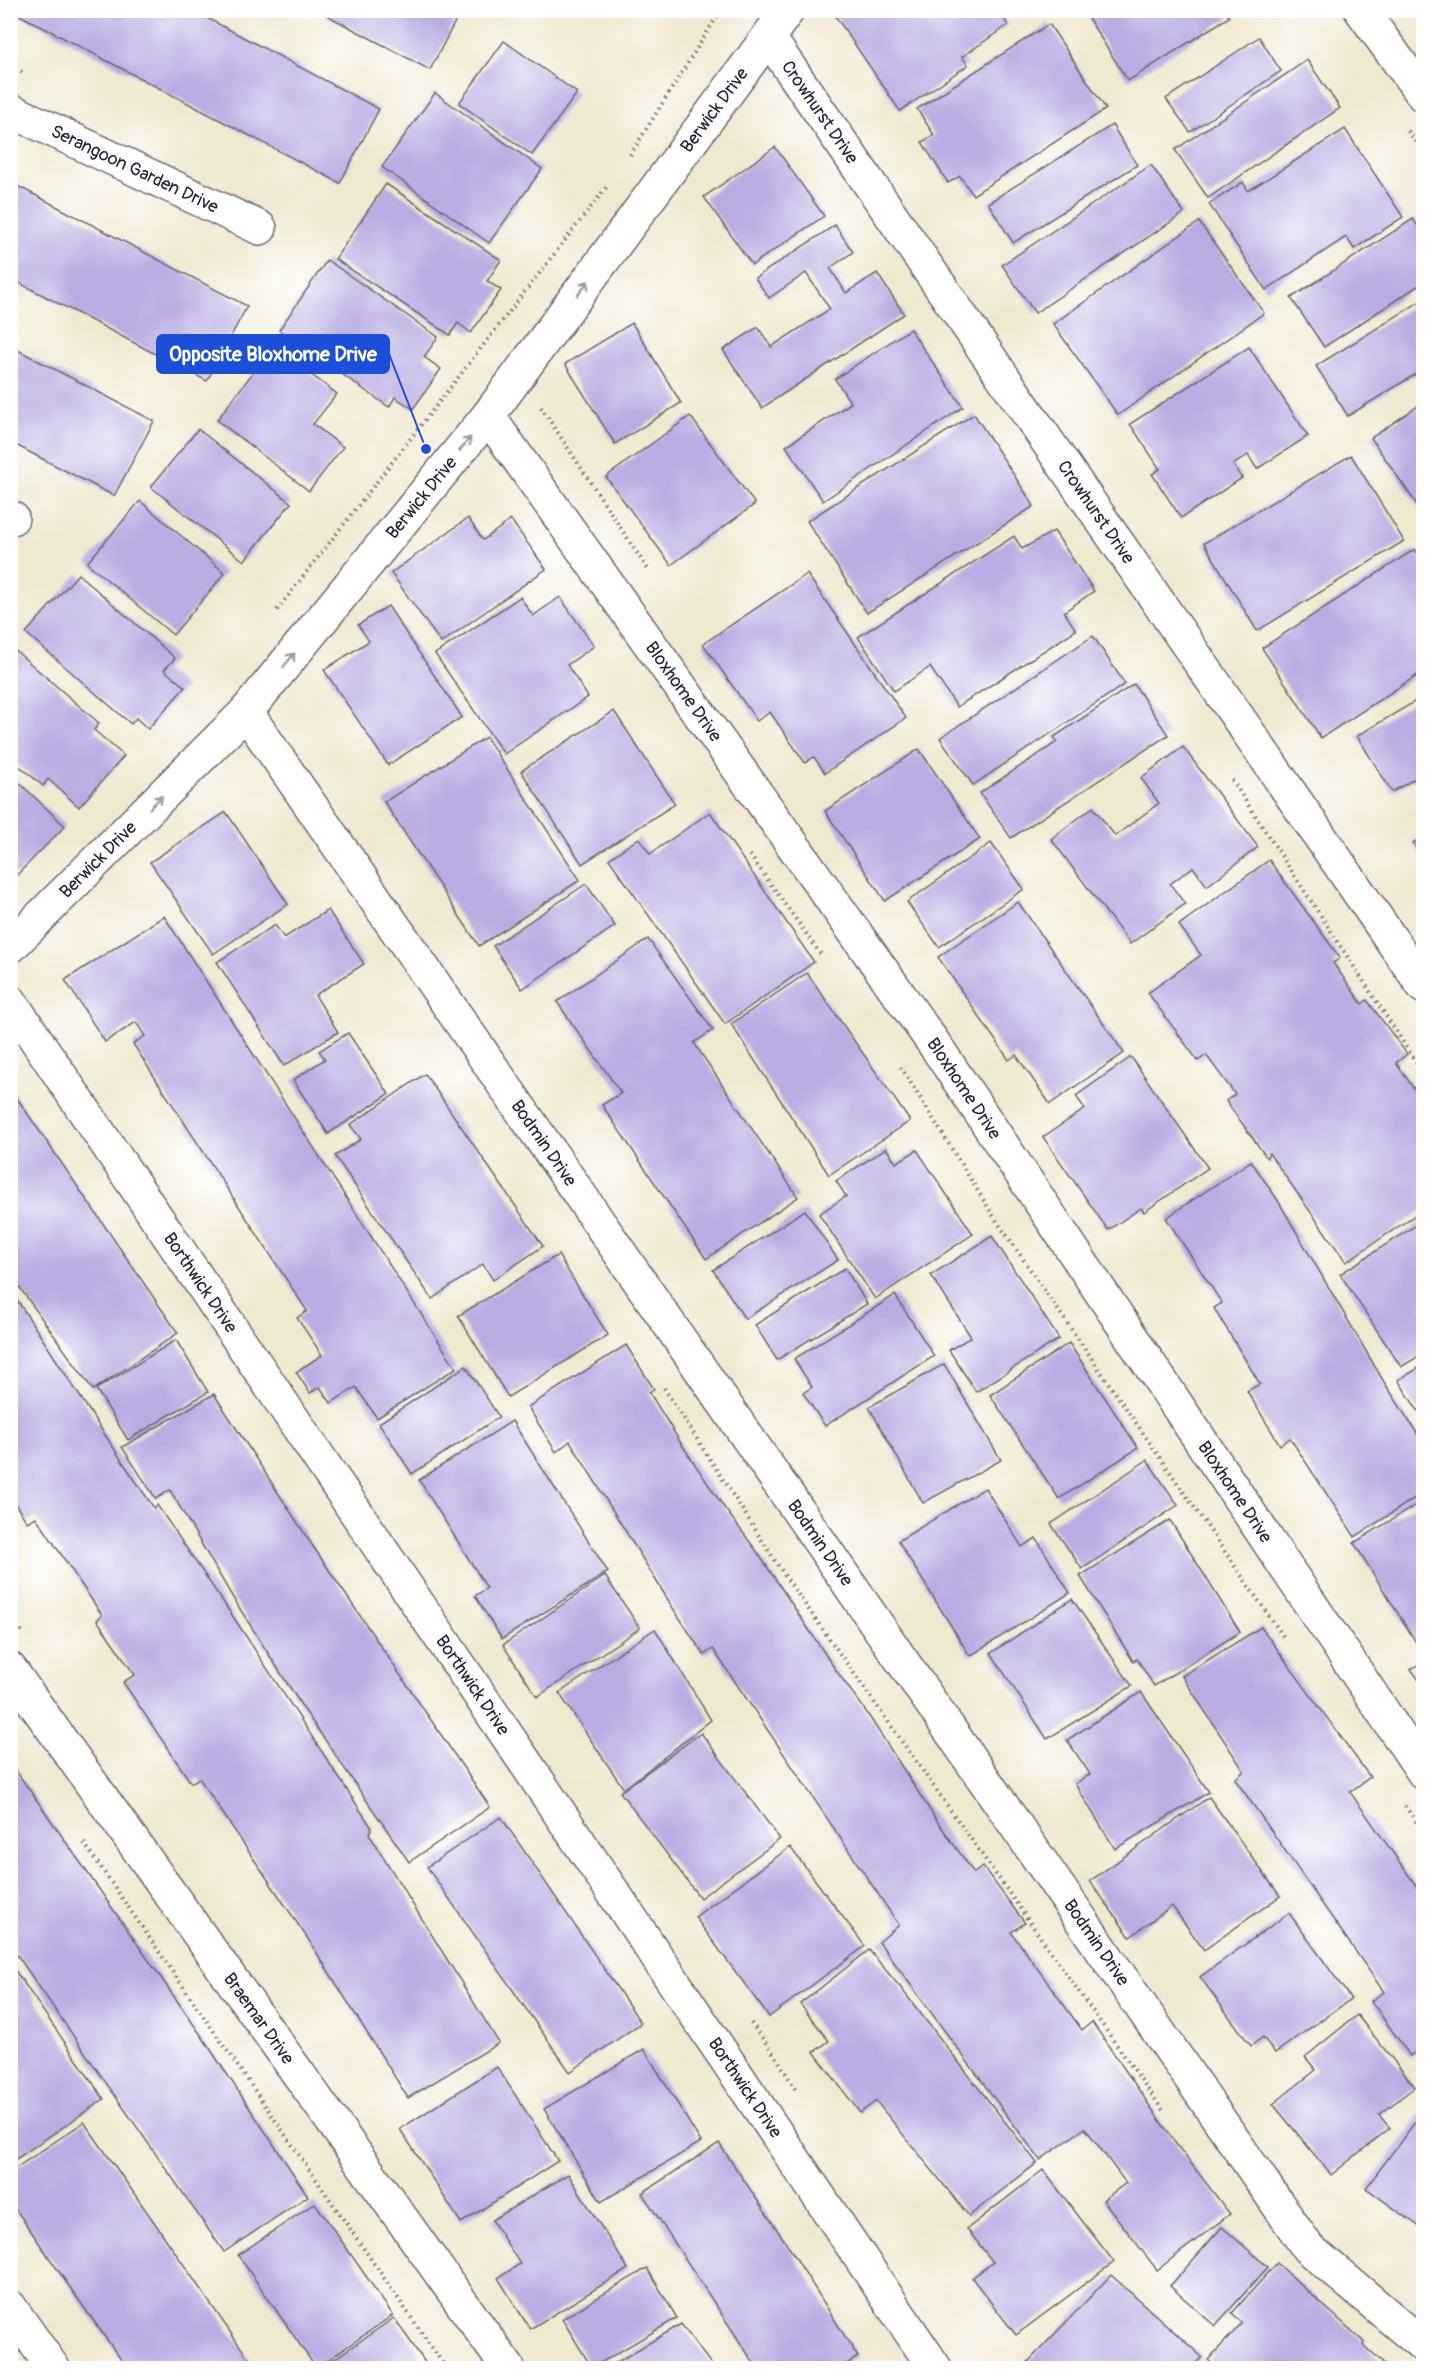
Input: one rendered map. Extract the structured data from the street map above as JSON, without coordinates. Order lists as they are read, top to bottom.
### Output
{
  "streets": {
    "street": [
      "Berwick Drive",
      "Crowhurst Drive",
      "Serangoon Garden Drive",
      "Bloxhome Drive",
      "Bodmin Drive",
      "Borthwick Drive",
      "Braemar Drive"
    ]
  },
  "crossings": [
    ["Berwick Drive", "Crowhurst Drive"],
    ["Berwick Drive", "Bloxhome Drive"],
    ["Berwick Drive", "Bodmin Drive"]
  ],
  "one_way": ["Berwick Drive"],
  "places": ["Opposite Bloxhome Drive"]
}
